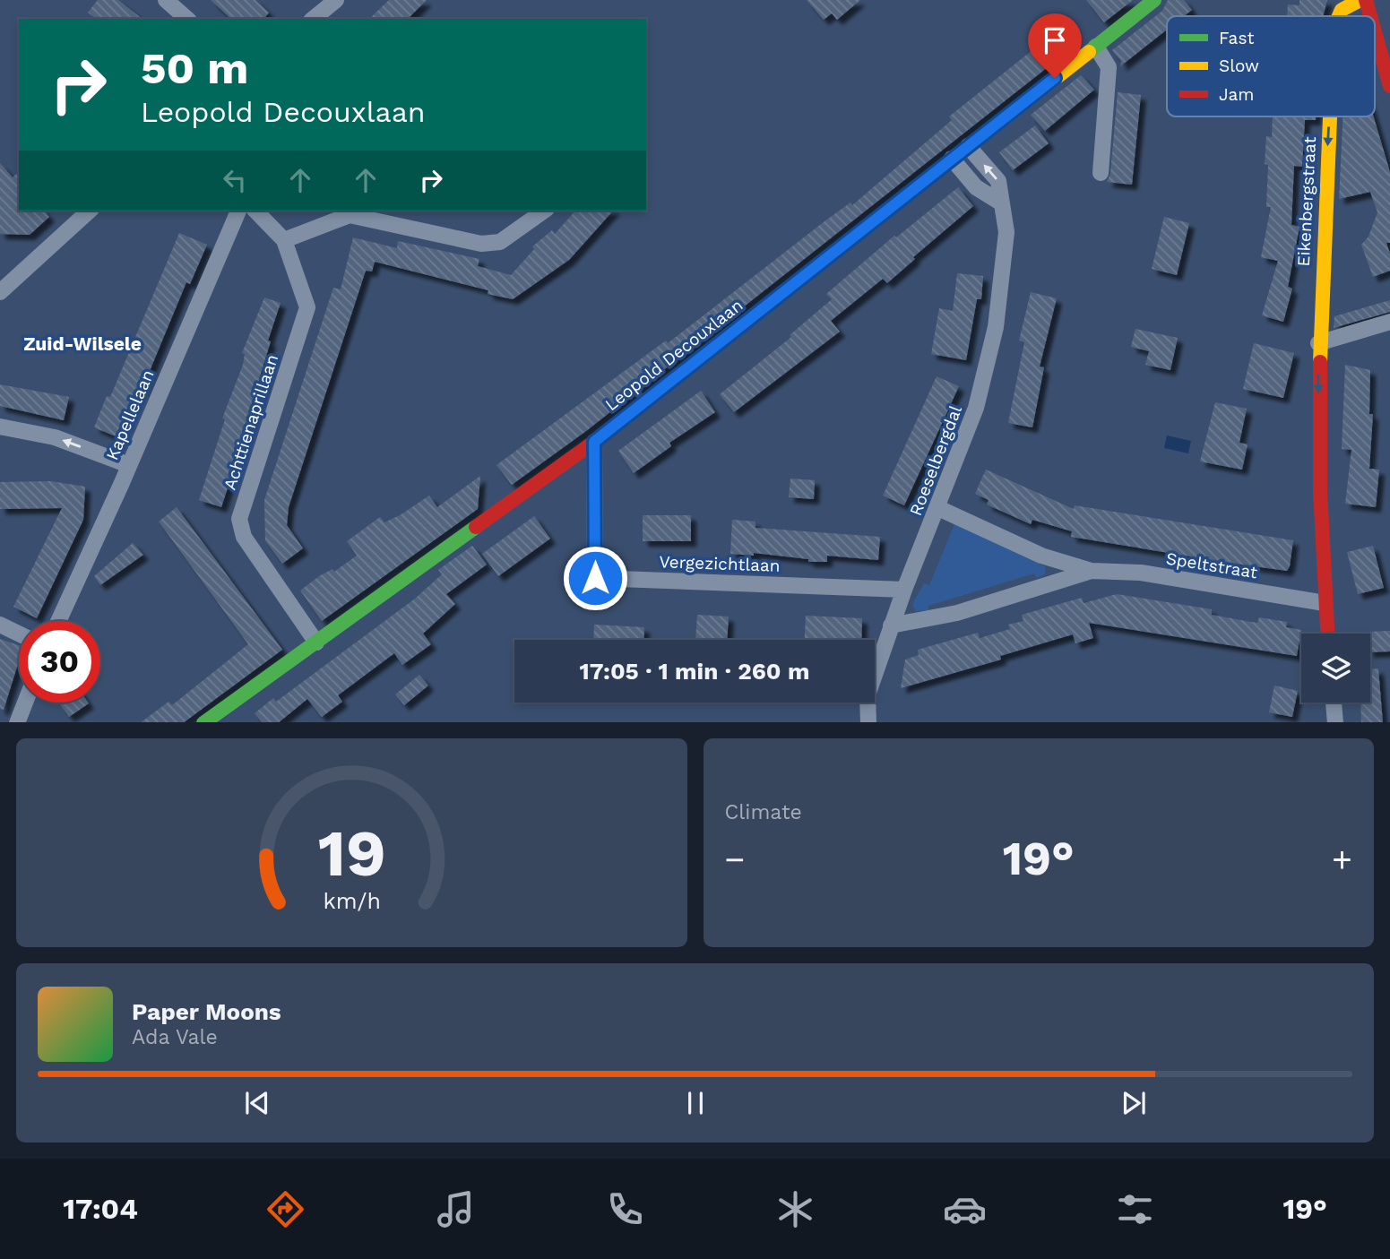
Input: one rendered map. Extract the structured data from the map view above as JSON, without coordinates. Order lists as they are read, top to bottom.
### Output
{
  "streets": {
    "street": [
      "Eikenbergstraat",
      "Leopold Decouxlaan",
      "Kapellelaan",
      "Achttienaprillaan",
      "Roeselbergdal",
      "Vergezichtlaan",
      "Speltstraat"
    ]
  },
  "crossings": [
    ["Eikenbergstraat", "Speltstraat"],
    ["Leopold Decouxlaan", "Achttienaprillaan"],
    ["Leopold Decouxlaan", "Roeselbergdal"],
    ["Leopold Decouxlaan", "Vergezichtlaan"],
    ["Roeselbergdal", "Vergezichtlaan"],
    ["Roeselbergdal", "Speltstraat"]
  ],
  "one_way": ["Eikenbergstraat"],
  "districts": ["Zuid-Wilsele"],
  "legend": ["Fast", "Slow", "Jam"],
  "page": {
    "turn": ["50 m", "Leopold Decouxlaan"],
    "limit": "30",
    "trip": "17:05 · 1 min · 260 m",
    "tile": "Climate",
    "heat": ["−", "19°", "+"],
    "song": ["Paper Moons", "Ada Vale"],
    "tabs": ["17:04", "19°"],
    "gauge": ["19", "km/h"]
  }
}
